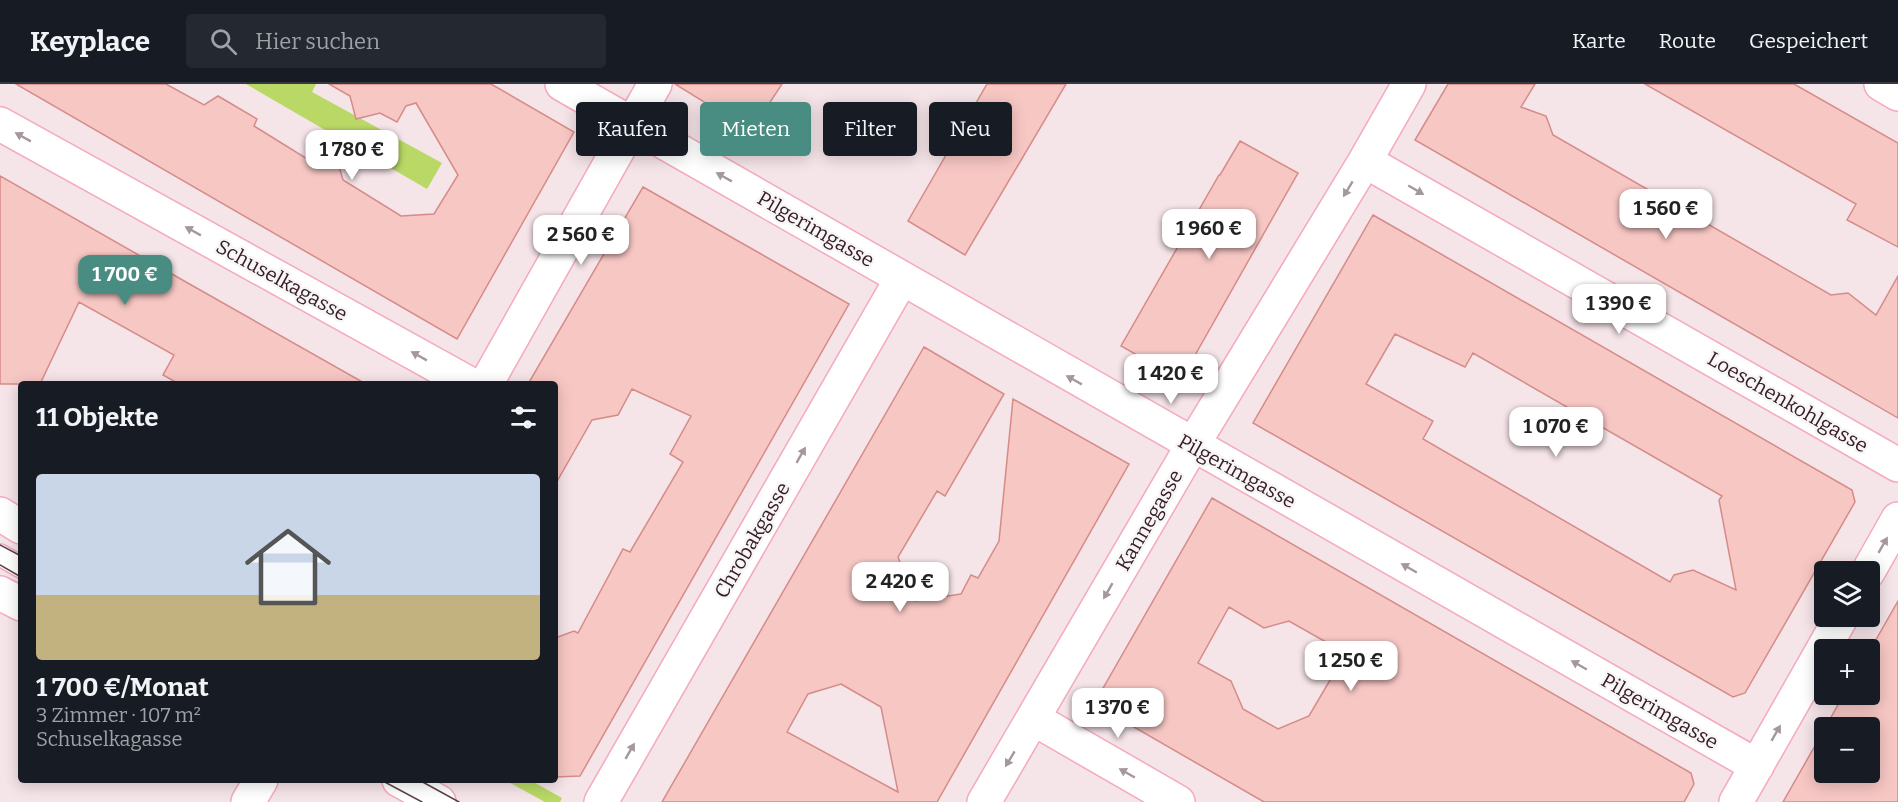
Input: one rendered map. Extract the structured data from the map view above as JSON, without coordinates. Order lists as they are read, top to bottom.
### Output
{
  "streets": {
    "street": [
      "Pilgerimgasse",
      "Schuselkagasse",
      "Loeschenkohlgasse",
      "Kannegasse",
      "Chrobakgasse"
    ]
  },
  "crossings": [
    ["Pilgerimgasse", "Kannegasse"],
    ["Pilgerimgasse", "Chrobakgasse"],
    ["Loeschenkohlgasse", "Kannegasse"]
  ],
  "one_way": [
    "Pilgerimgasse",
    "Schuselkagasse",
    "Loeschenkohlgasse",
    "Kannegasse",
    "Chrobakgasse"
  ],
  "page": {
    "header": "Keyplace",
    "search": "Hier suchen",
    "nav": ["Karte", "Route", "Gespeichert"],
    "chip": [
      "Kaufen",
      "Mieten",
      "Filter",
      "Neu"
    ],
    "price": [
      "1 780 €",
      "1 560 €",
      "1 960 €",
      "2 560 €",
      "1 700 €",
      "1 390 €",
      "1 420 €",
      "1 070 €",
      "2 420 €",
      "1 250 €",
      "1 370 €"
    ],
    "heading": "11 Objekte",
    "list": [
      {
        "name": "1 700 €/Monat",
        "note": "3 Zimmer · 107 m² · Schuselkagasse"
      }
    ],
    "map_buttons": ["+", "−"]
  }
}
